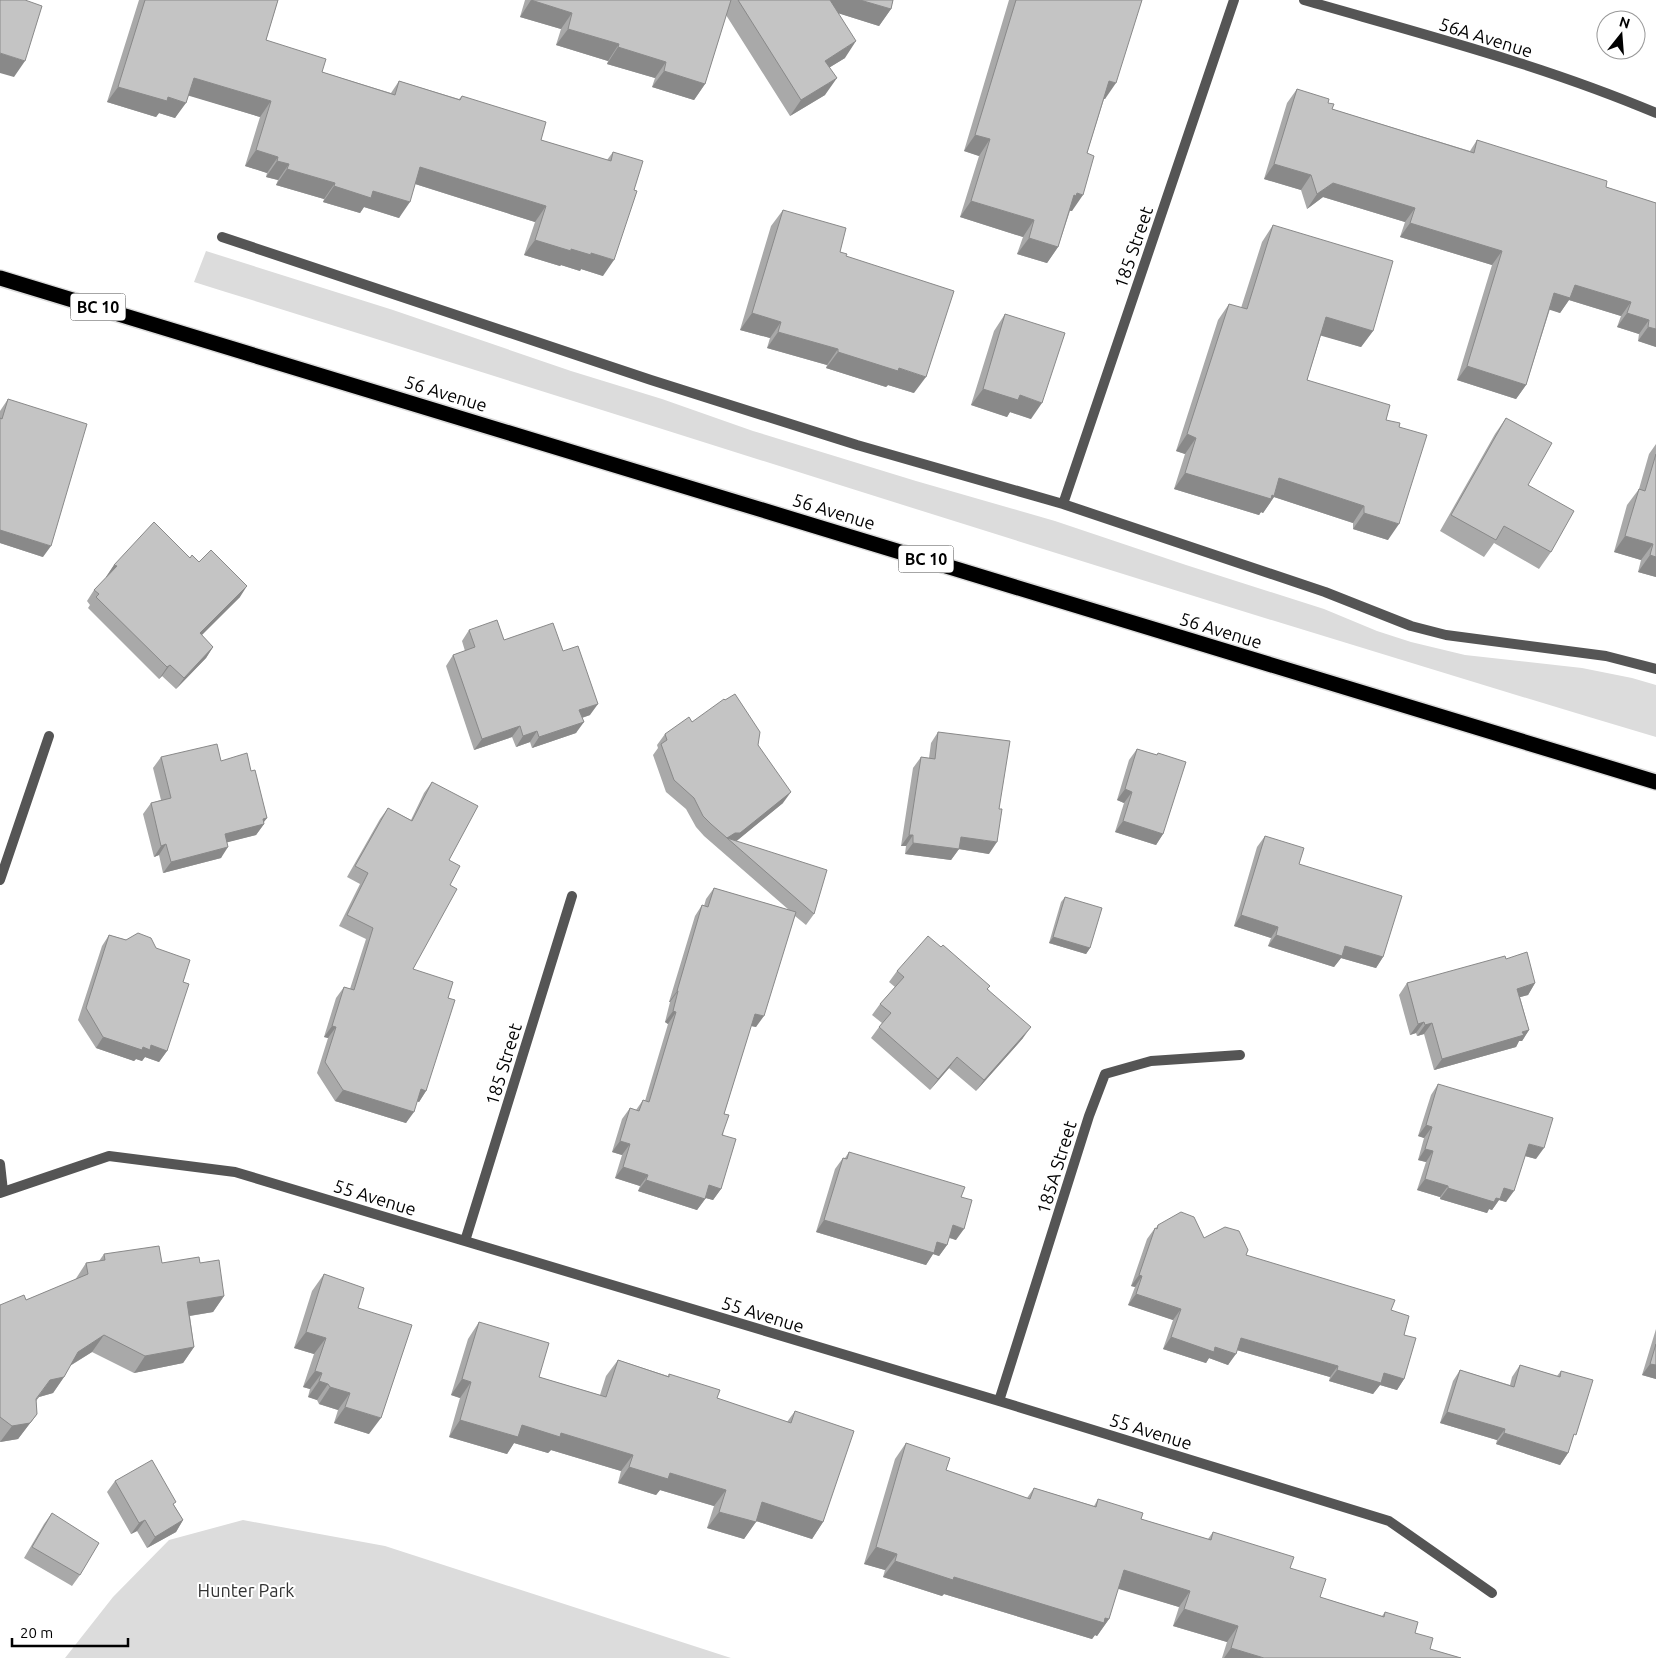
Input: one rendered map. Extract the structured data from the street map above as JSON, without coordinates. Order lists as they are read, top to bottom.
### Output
{
  "streets": {
    "highway": ["BC 10", "56 Avenue"],
    "street": [
      "56A Avenue",
      "185 Street",
      "185A Street",
      "55 Avenue"
    ]
  },
  "crossings": [
    ["185 Street", "55 Avenue"],
    ["185A Street", "55 Avenue"]
  ],
  "parks": ["Hunter Park"],
  "scale_bar": "20 m",
  "north": "top"
}
